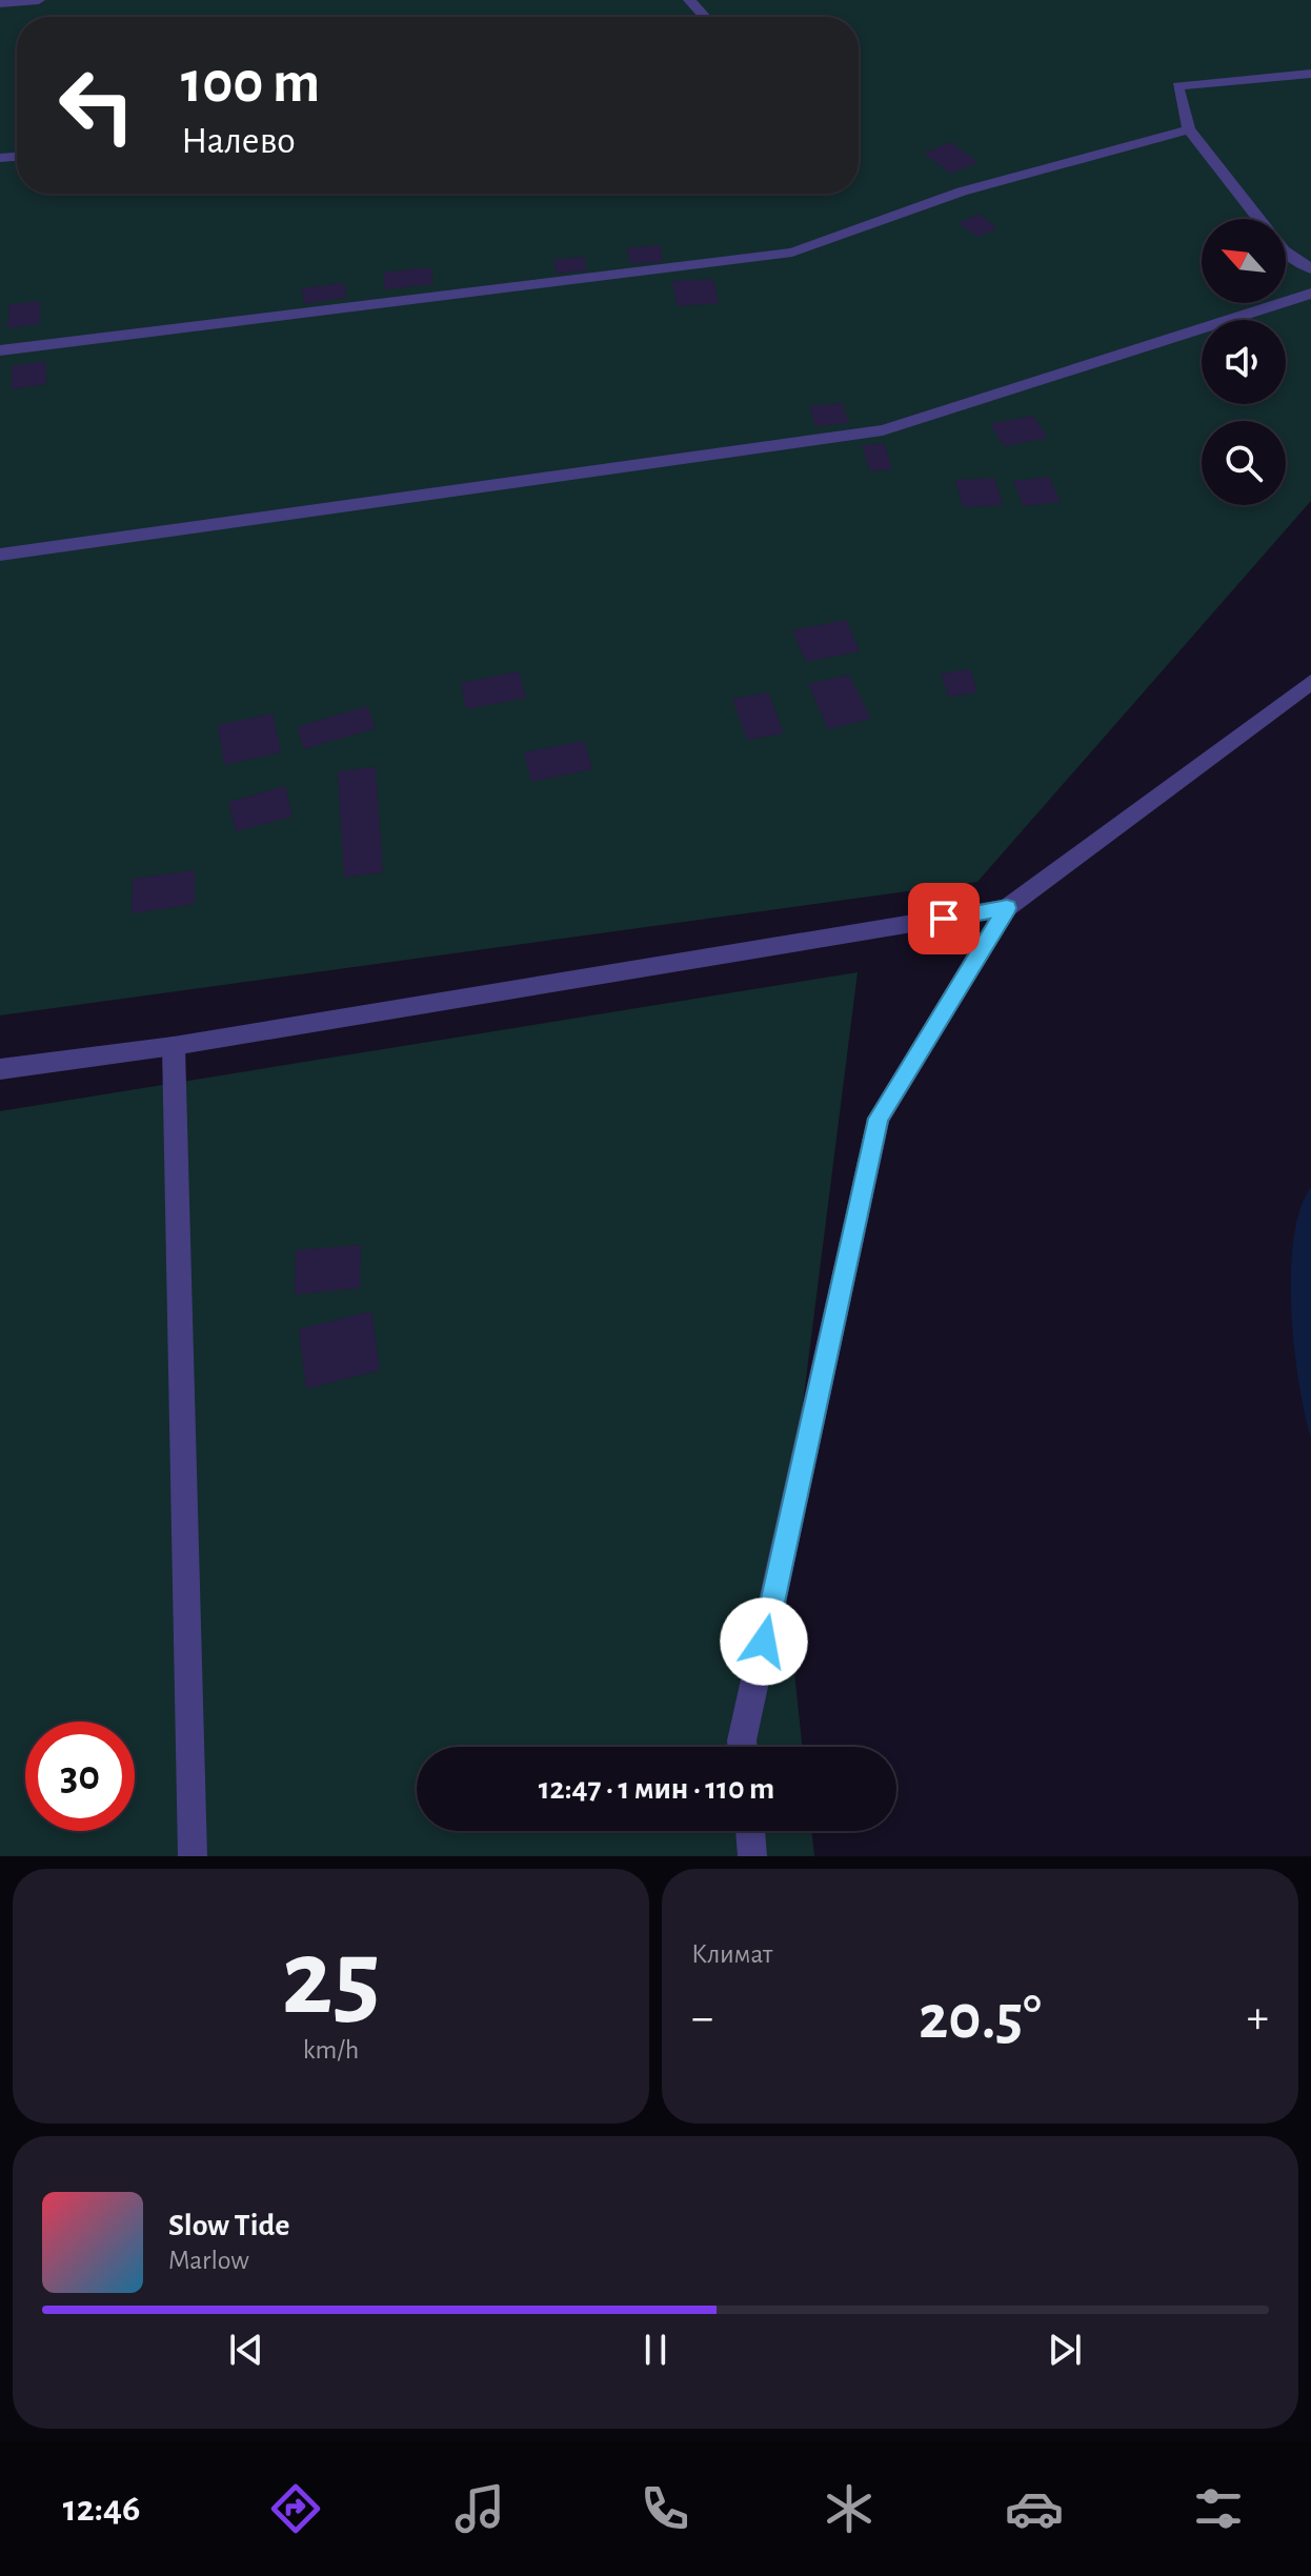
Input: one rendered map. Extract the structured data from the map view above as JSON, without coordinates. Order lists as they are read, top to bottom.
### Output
{
  "north": "top left",
  "page": {
    "turn": ["100 m", "Налево"],
    "limit": "30",
    "trip": "12:47 · 1 мин · 110 m",
    "tile": [
      ["25", "km/h"],
      "Климат"
    ],
    "heat": ["−", "20.5°", "+"],
    "song": ["Slow Tide", "Marlow"],
    "tabs": "12:46"
  }
}
